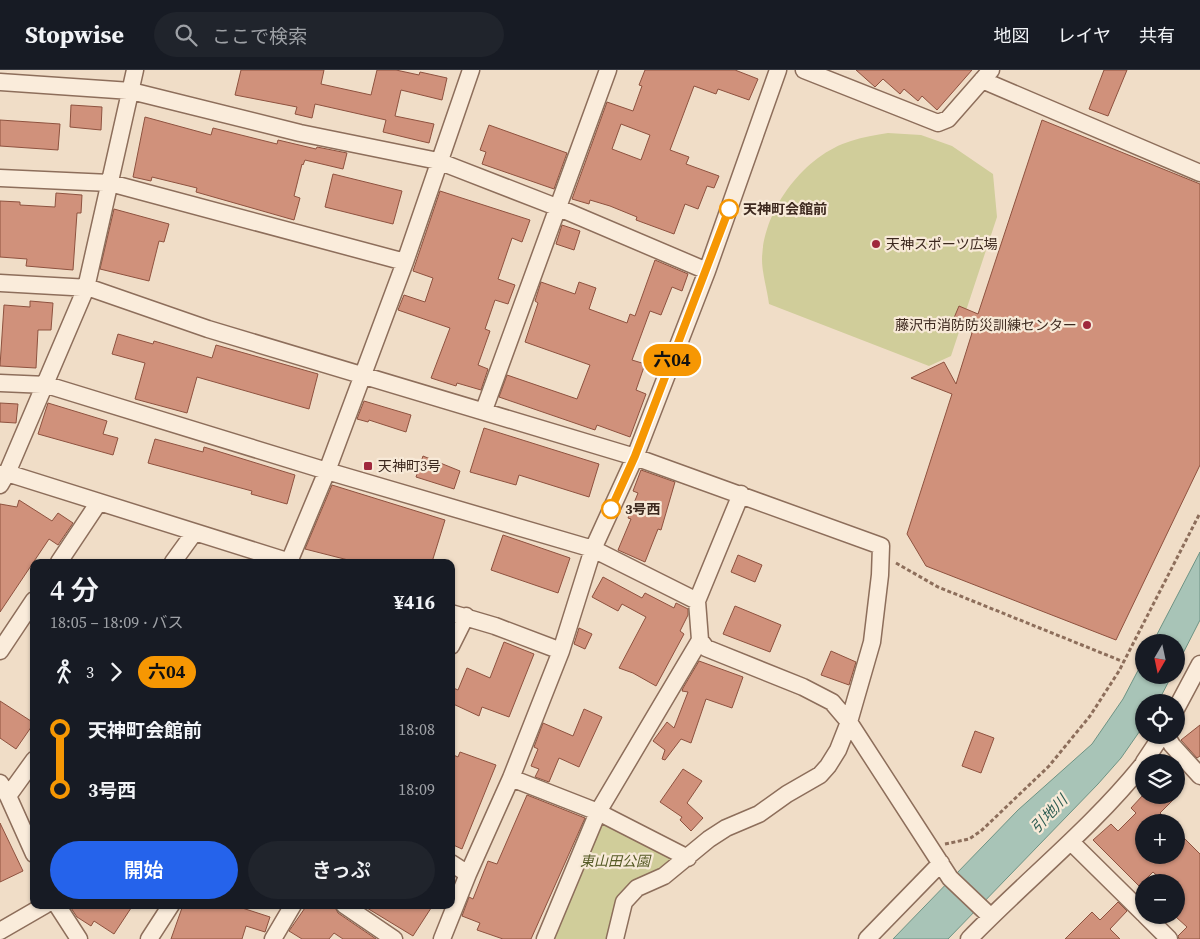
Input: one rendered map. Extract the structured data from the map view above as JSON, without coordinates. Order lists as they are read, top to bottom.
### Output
{
  "water": ["引地川"],
  "parks": ["東山田公園"],
  "places": {
    "other": [
      "天神町会館前",
      "天神スポーツ広場",
      "藤沢市消防防災訓練センター",
      "3号西"
    ],
    "transit": ["天神町3号"]
  },
  "lines": ["bus line 六04"],
  "north": "bottom",
  "page": {
    "header": "Stopwise",
    "search": "ここで検索",
    "nav": ["地図", "レイヤ", "共有"],
    "on_map": "六04",
    "heading": ["4 分", "18:05 – 18:09 · バス", "¥416"],
    "map_buttons": ["+", "−"],
    "legs": ["3", "六04"],
    "list": [
      {
        "name": "天神町会館前",
        "value": "18:08"
      },
      {
        "name": "3号西",
        "value": "18:09"
      }
    ],
    "buttons": ["開始", "きっぷ"]
  }
}
